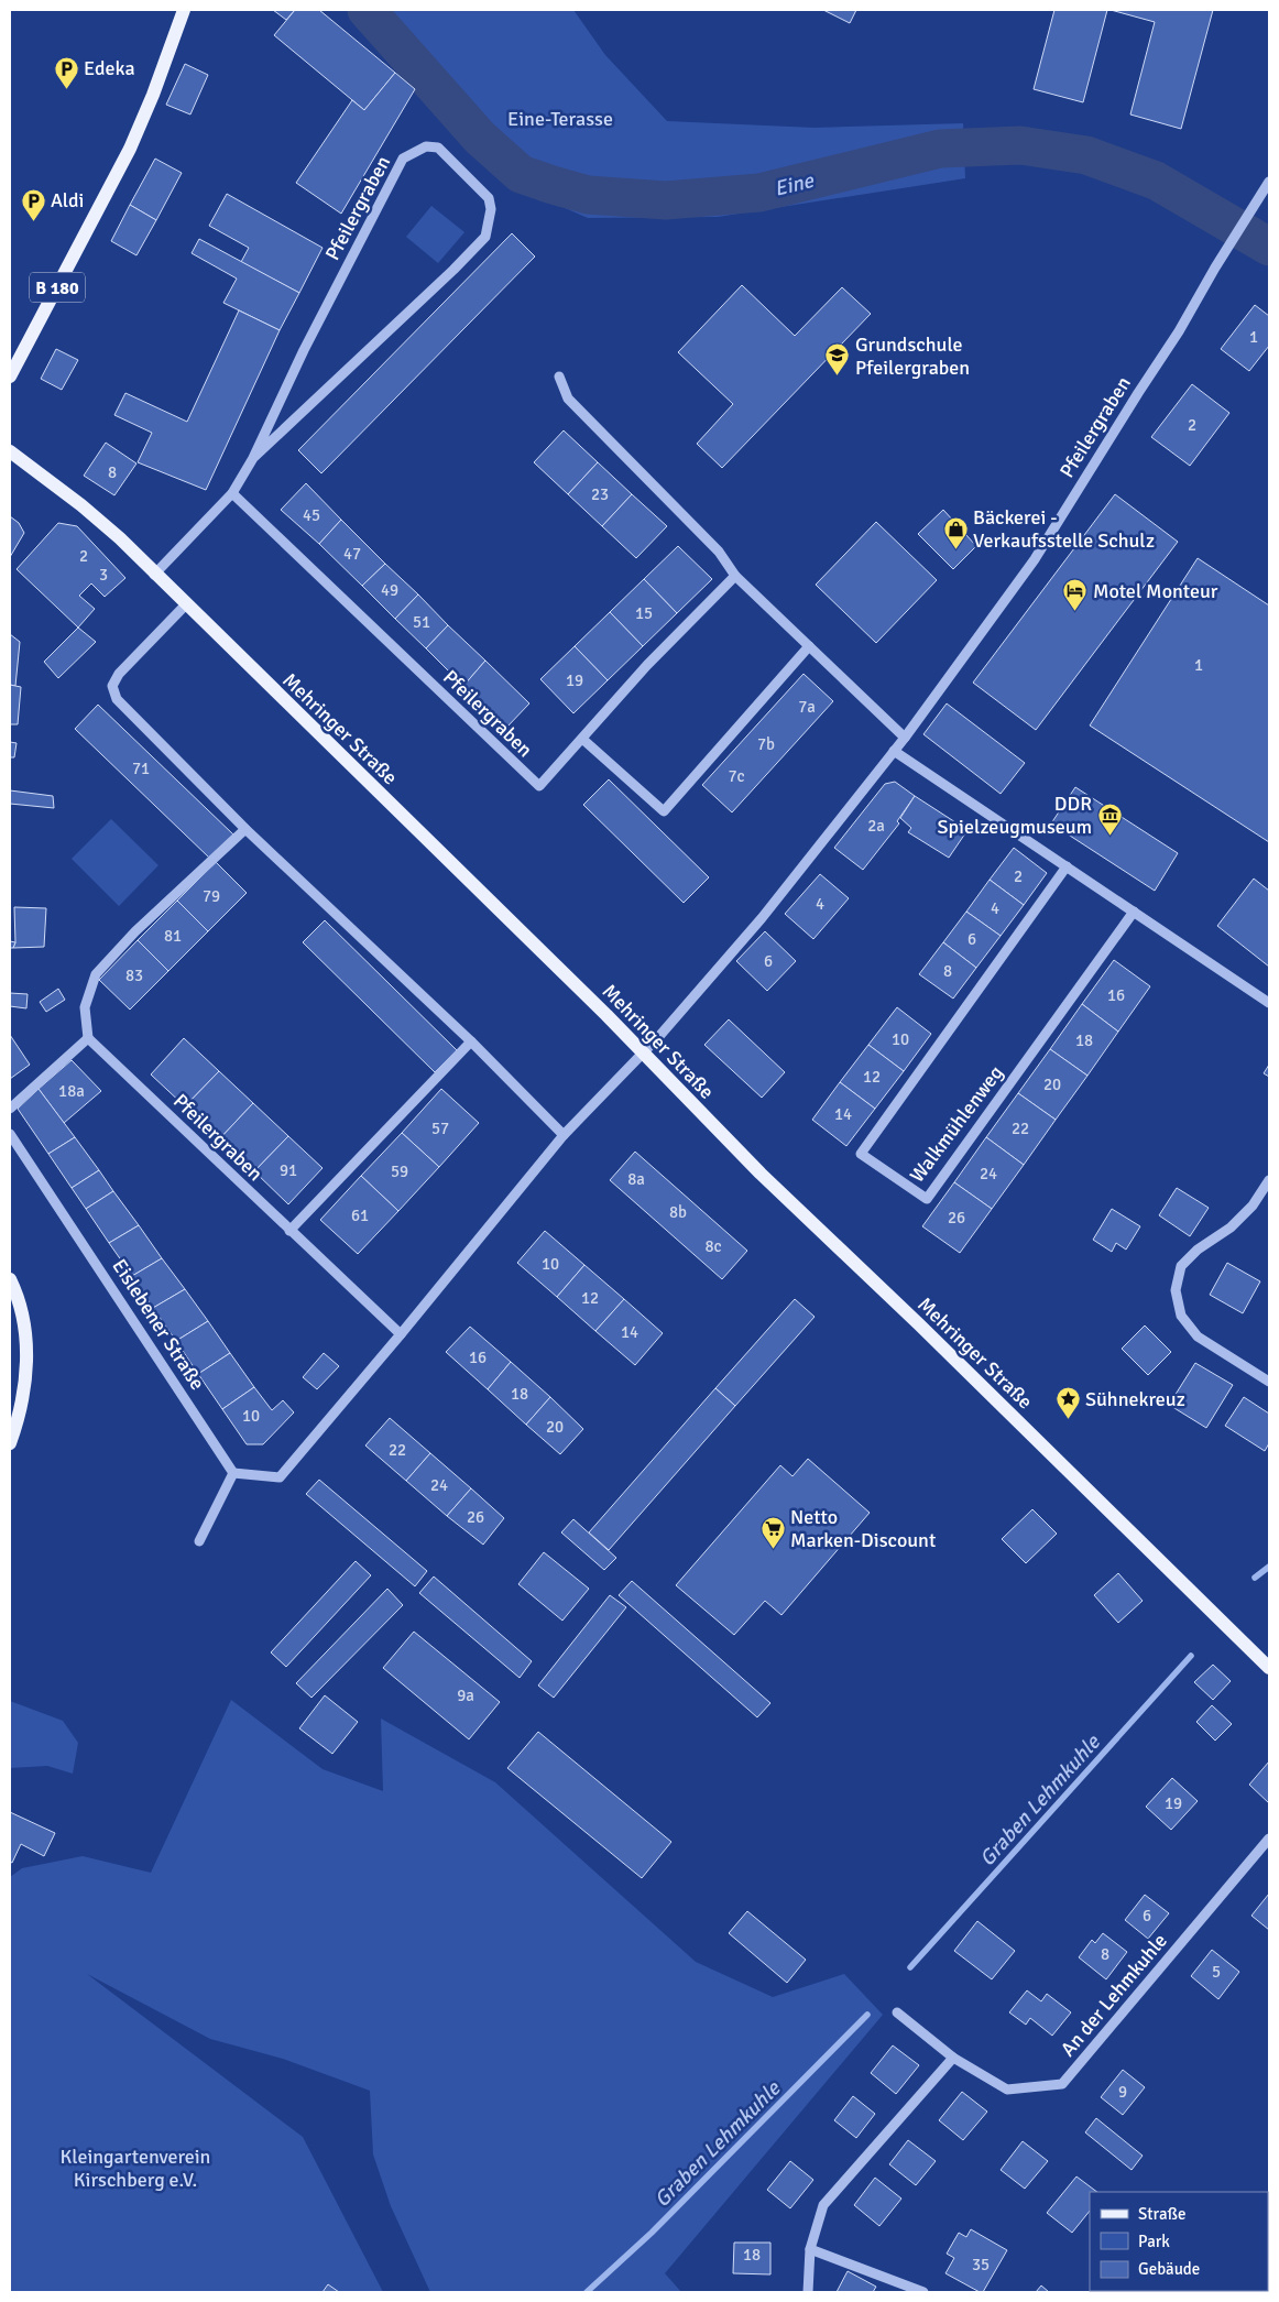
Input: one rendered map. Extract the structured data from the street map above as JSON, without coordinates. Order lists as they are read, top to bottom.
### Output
{
  "streets": {
    "main road": ["B 180", "Mehringer Straße"],
    "street": [
      "Pfeilergraben",
      "Walkmühlenweg",
      "Eislebener Straße",
      "An der Lehmkuhle"
    ]
  },
  "crossings": [
    ["Pfeilergraben", "Mehringer Straße"],
    ["Pfeilergraben", "Eislebener Straße"]
  ],
  "water": ["Eine", "Graben Lehmkuhle"],
  "parks": ["Eine-Terasse", "Kleingartenverein Kirschberg e.V."],
  "places": {
    "parking": ["Edeka", "Aldi"],
    "school or university": ["Grundschule Pfeilergraben"],
    "shop": ["Bäckerei - Verkaufsstelle Schulz"],
    "hotel": ["Motel Monteur"],
    "museum": ["DDR Spielzeugmuseum"],
    "place": ["Sühnekreuz"],
    "supermarket": ["Netto Marken-Discount"]
  },
  "house_numbers": [
    "1",
    "2",
    "8",
    "23",
    "45",
    "47",
    "2",
    "3",
    "49",
    "15",
    "51",
    "1",
    "19",
    "7a",
    "7b",
    "71",
    "7c",
    "2a",
    "2",
    "79",
    "4",
    "4",
    "81",
    "6",
    "6",
    "8",
    "83",
    "16",
    "10",
    "18",
    "12",
    "20",
    "18a",
    "14",
    "57",
    "22",
    "91",
    "59",
    "24",
    "8a",
    "8b",
    "61",
    "26",
    "8c",
    "10",
    "12",
    "14",
    "16",
    "18",
    "10",
    "20",
    "22",
    "24",
    "26",
    "9a",
    "19",
    "6",
    "8",
    "5",
    "9",
    "18",
    "35"
  ],
  "legend": ["Straße", "Park", "Gebäude"]
}
